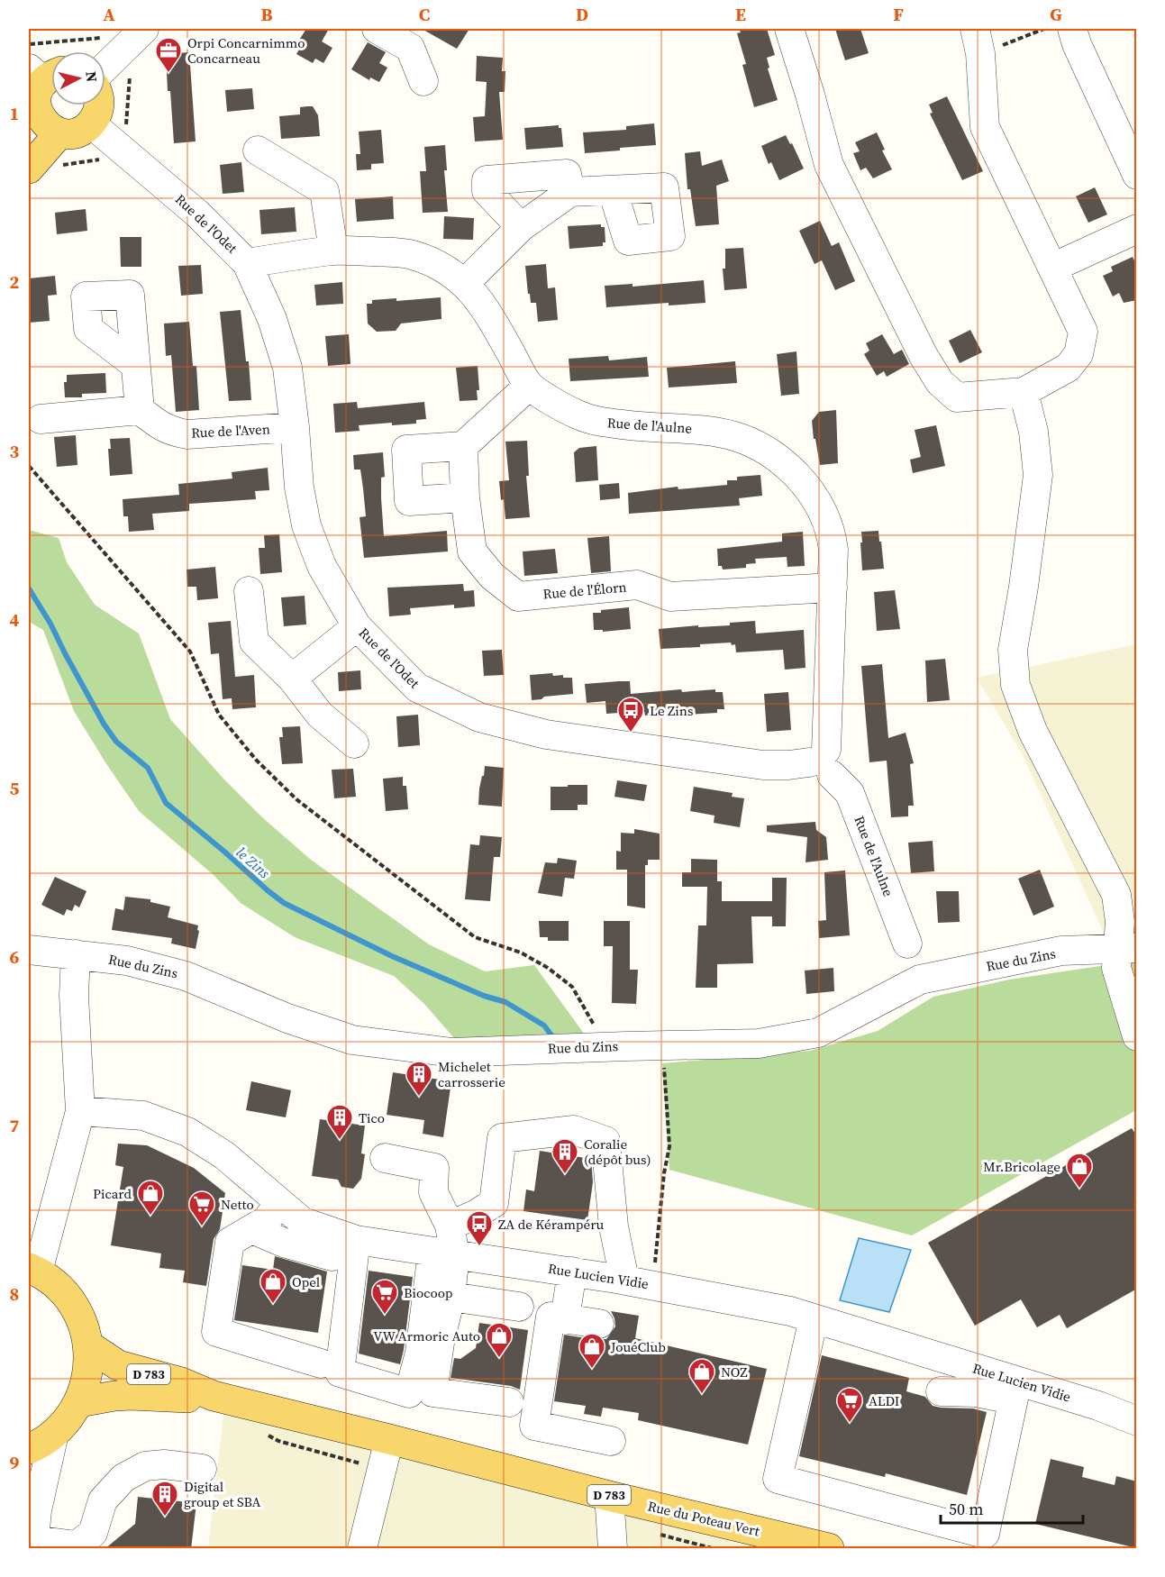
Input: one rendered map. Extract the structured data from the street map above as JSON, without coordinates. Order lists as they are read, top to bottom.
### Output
{
  "streets": {
    "main road": ["D 783", "Rue du Poteau Vert"],
    "street": [
      "Rue de l'Odet",
      "Rue de l'Aulne",
      "Rue de l'Aven",
      "Rue de l'Élorn",
      "Rue du Zins",
      "Rue Lucien Vidie"
    ]
  },
  "crossings": [
    ["Rue de l'Odet", "Rue de l'Aulne"],
    ["Rue de l'Odet", "Rue de l'Aven"],
    ["Rue de l'Aulne", "Rue de l'Élorn"]
  ],
  "water": ["le Zins"],
  "places": {
    "office": ["Orpi Concarnimmo Concarneau"],
    "bus stop": ["Le Zins", "ZA de Kérampéru"],
    "building": [
      "Michelet carrosserie",
      "Tico",
      "Coralie (dépôt bus)",
      "Digital group et SBA"
    ],
    "shop": [
      "Mr.Bricolage",
      "Picard",
      "Opel",
      "VW Armoric Auto",
      "JouéClub",
      "NOZ"
    ],
    "supermarket": ["Netto", "Biocoop", "ALDI"]
  },
  "scale_bar": "50 m",
  "north": "right",
  "grid": {
    "columns": [
      "A",
      "B",
      "C",
      "D",
      "E",
      "F",
      "G"
    ],
    "rows": [
      "1",
      "2",
      "3",
      "4",
      "5",
      "6",
      "7",
      "8",
      "9"
    ]
  }
}
